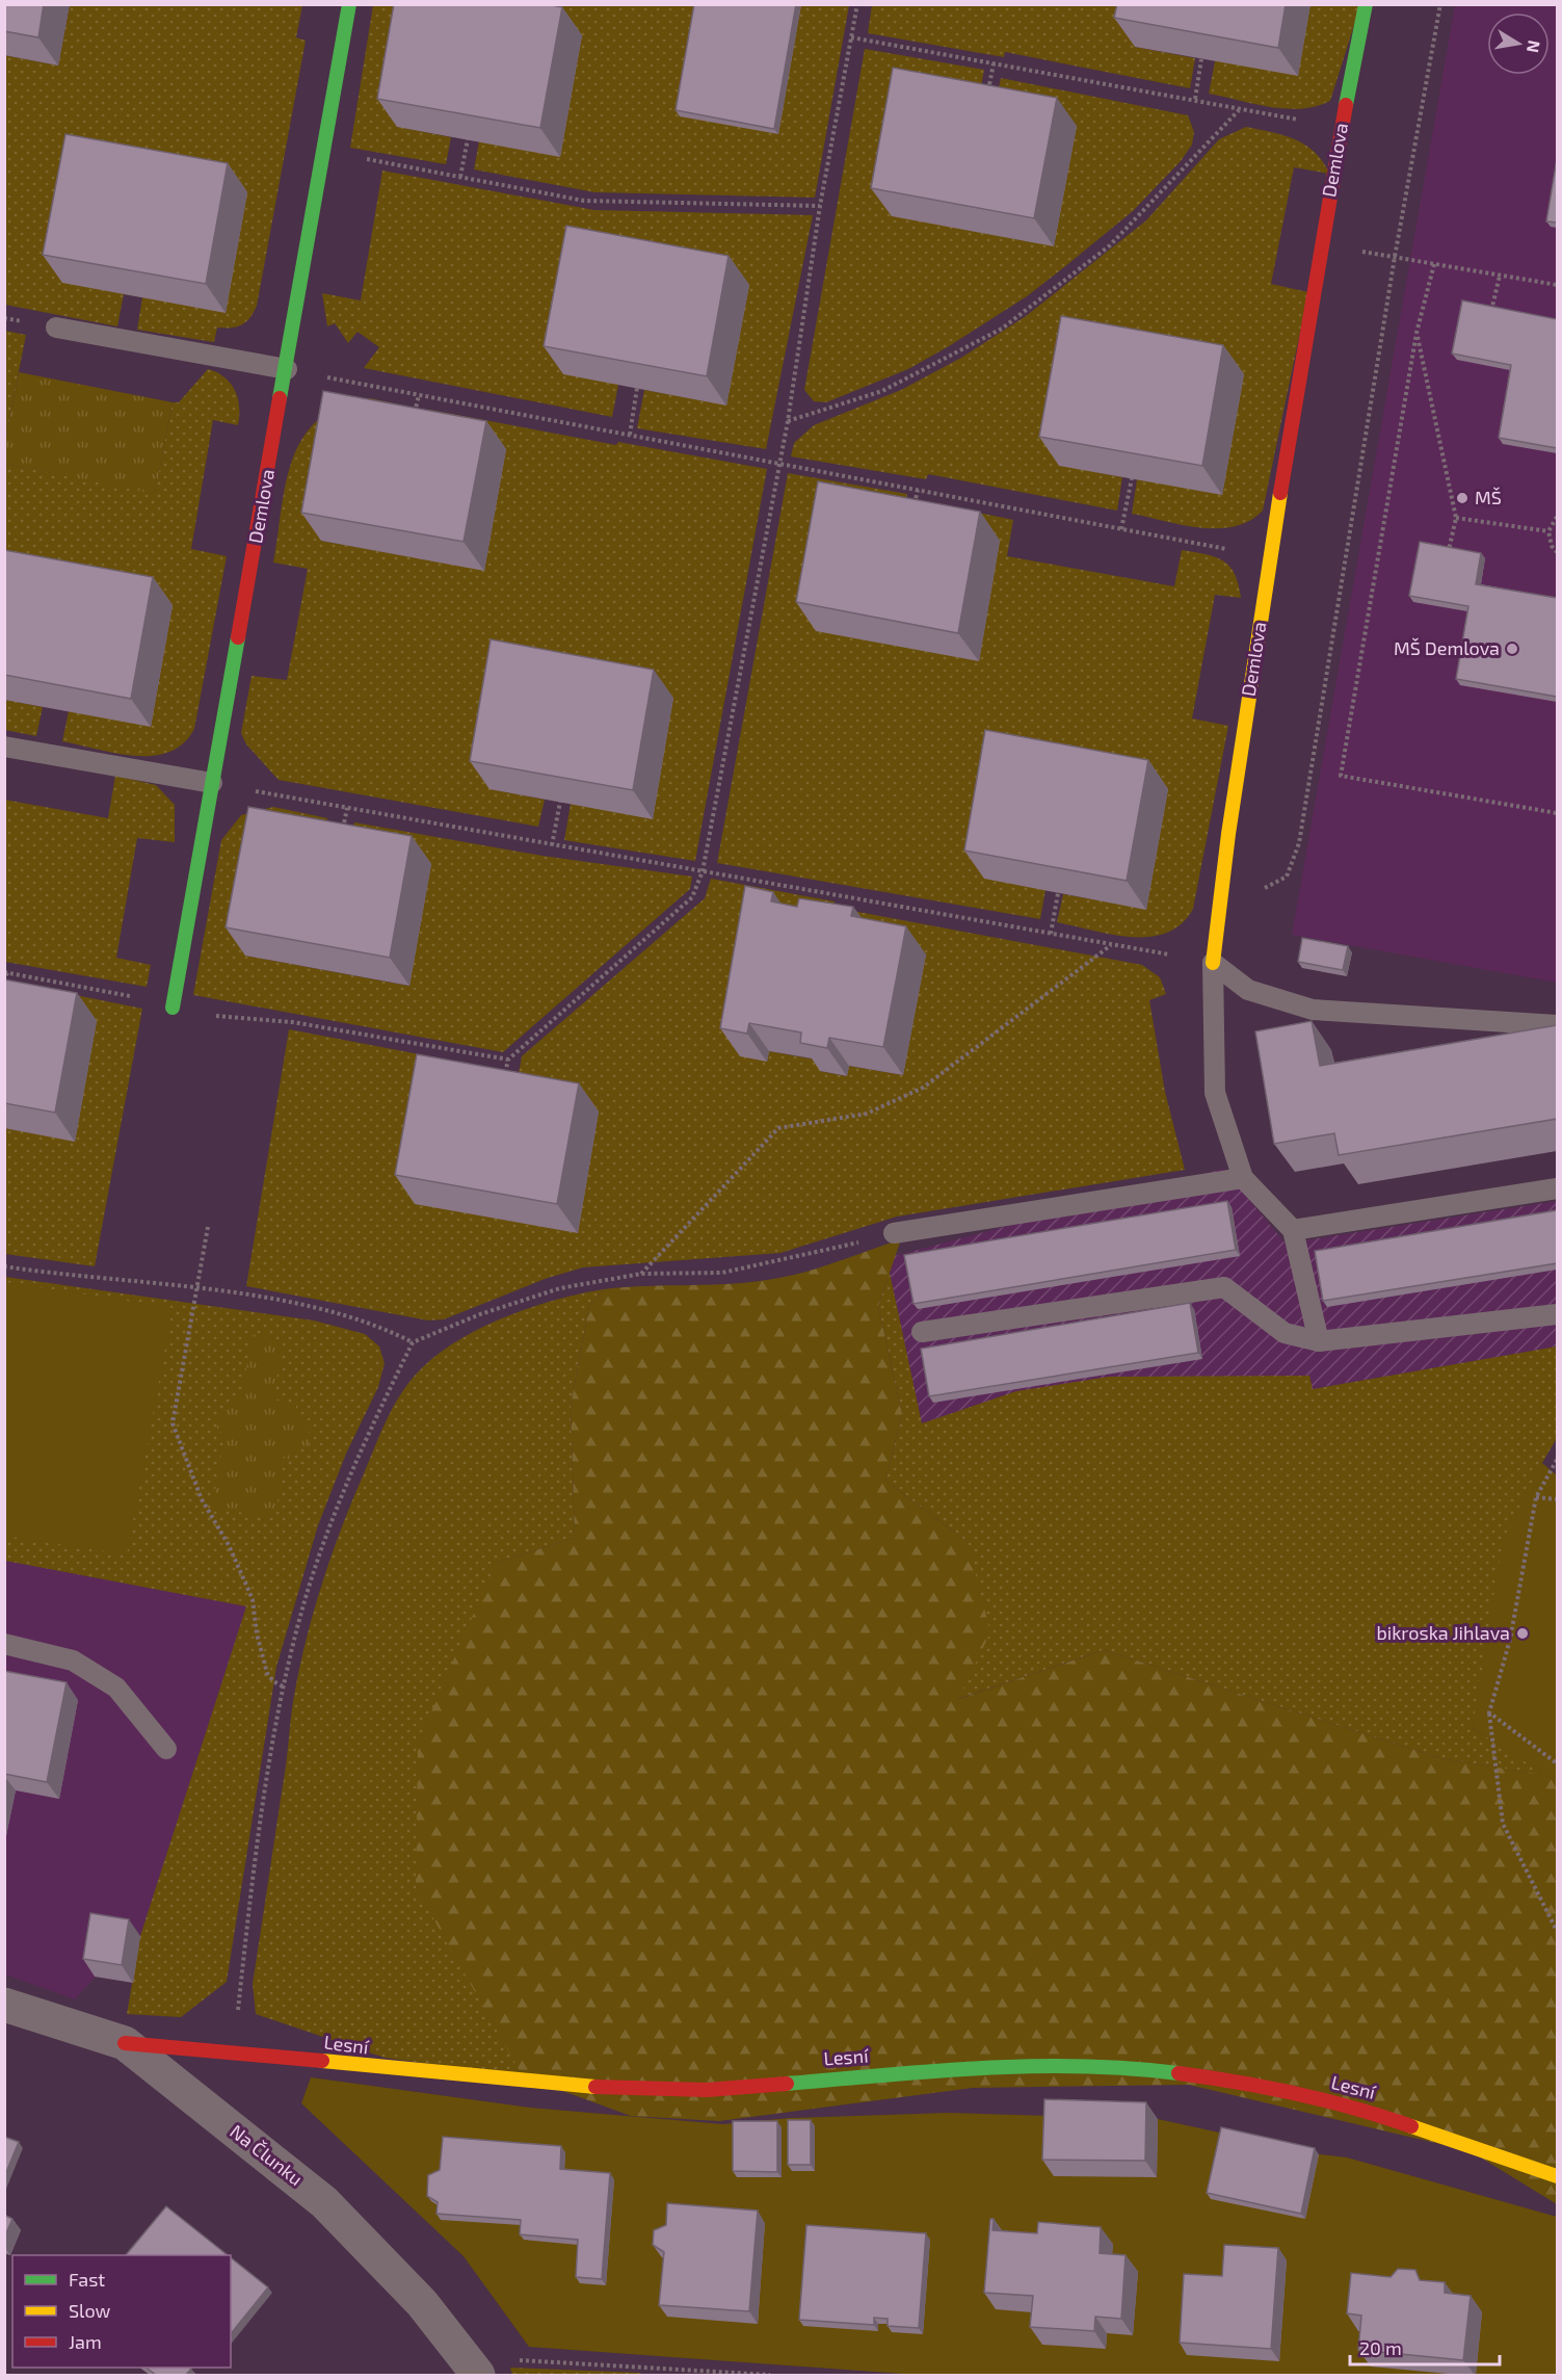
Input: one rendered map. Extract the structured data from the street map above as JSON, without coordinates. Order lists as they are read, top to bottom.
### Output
{
  "streets": {
    "street": ["Demlova", "Lesní", "Na Člunku"]
  },
  "crossings": [
    ["Lesní", "Na Člunku"]
  ],
  "places": ["MŠ", "MŠ Demlova", "bikroska Jihlava"],
  "legend": ["Fast", "Slow", "Jam"],
  "scale_bar": "20 m",
  "north": "right"
}
